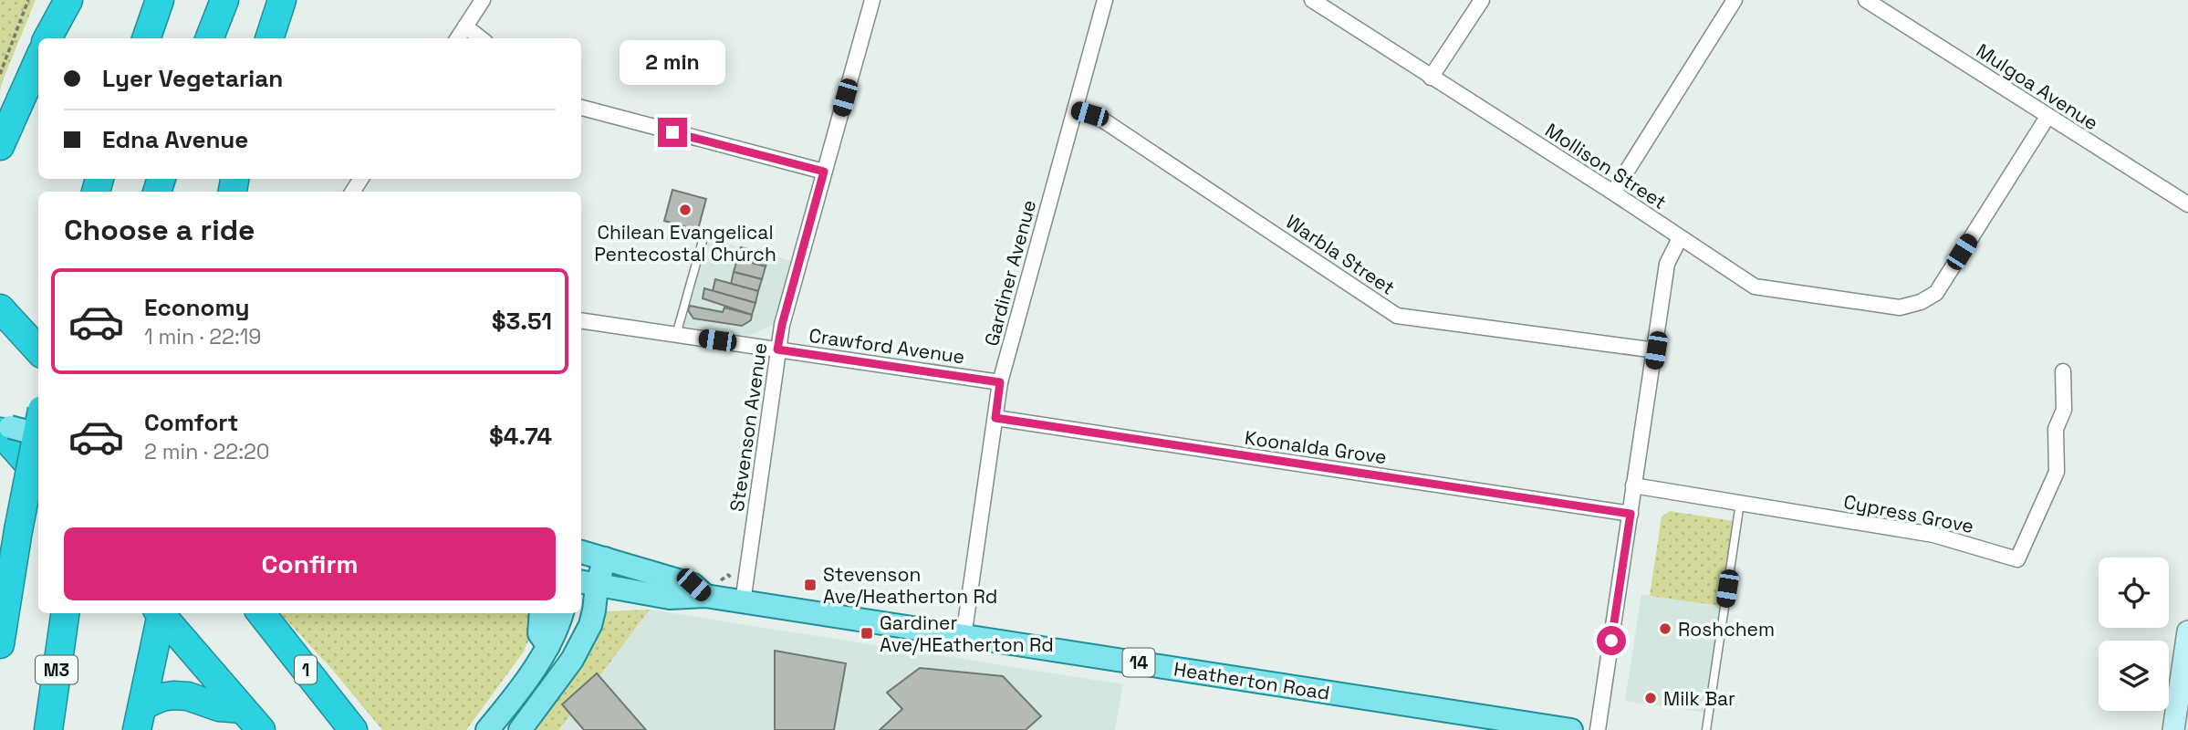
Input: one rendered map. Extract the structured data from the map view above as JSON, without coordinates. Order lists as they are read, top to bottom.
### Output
{
  "streets": {
    "highway": ["M3", "1"],
    "main road": ["14", "Heatherton Road"],
    "street": [
      "Mulgoa Avenue",
      "Mollison Street",
      "Warbla Street",
      "Gardiner Avenue",
      "Crawford Avenue",
      "Stevenson Avenue",
      "Koonalda Grove",
      "Cypress Grove"
    ]
  },
  "crossings": [
    ["Mulgoa Avenue", "Mollison Street"],
    ["Warbla Street", "Gardiner Avenue"],
    ["Gardiner Avenue", "Crawford Avenue"],
    ["Gardiner Avenue", "Koonalda Grove"],
    ["Gardiner Avenue", "Heatherton Road"],
    ["Crawford Avenue", "Stevenson Avenue"],
    ["Stevenson Avenue", "Heatherton Road"]
  ],
  "places": {
    "other": ["Chilean Evangelical Pentecostal Church", "Roshchem", "Milk Bar"],
    "transit": ["Stevenson Ave/Heatherton Rd", "Gardiner Ave/HEatherton Rd"]
  },
  "page": {
    "banner": ["Lyer Vegetarian", "Edna Avenue"],
    "bubble": "2 min",
    "heading": "Choose a ride",
    "list": [
      {
        "name": "Economy",
        "note": "1 min · 22:19",
        "value": "$3.51"
      },
      {
        "name": "Comfort",
        "note": "2 min · 22:20",
        "value": "$4.74"
      }
    ],
    "buttons": "Confirm"
  }
}
